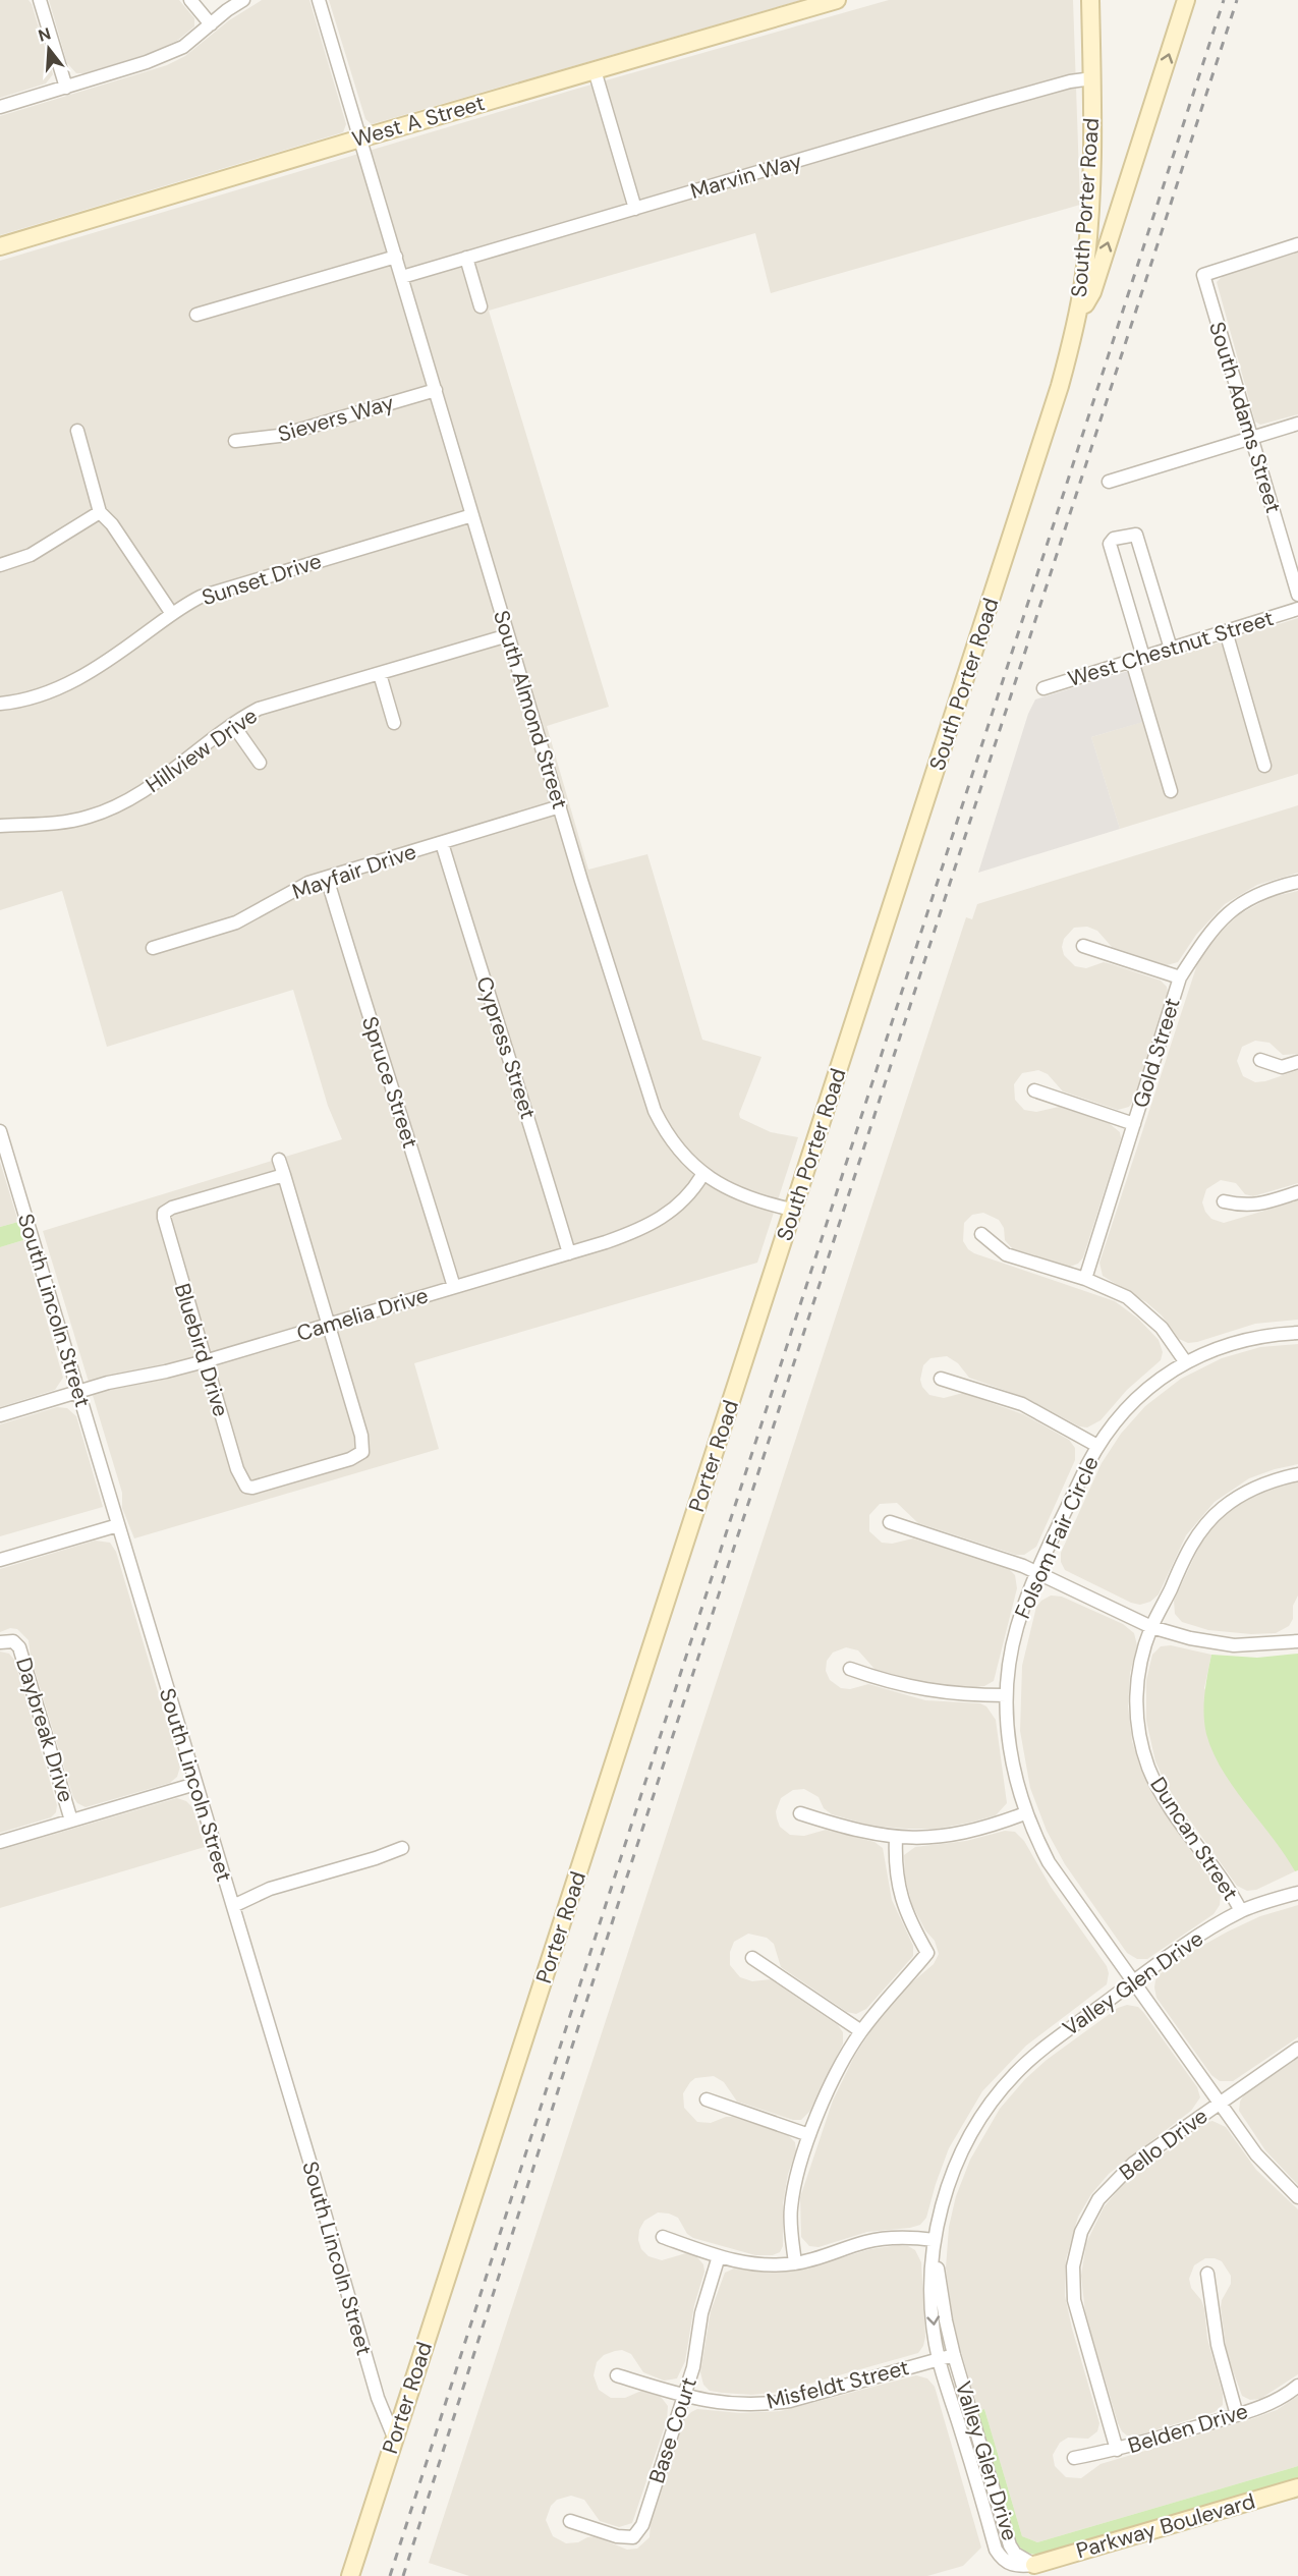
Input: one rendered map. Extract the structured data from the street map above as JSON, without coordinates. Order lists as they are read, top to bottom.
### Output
{
  "streets": {
    "street": [
      "West A Street",
      "Marvin Way",
      "South Porter Road",
      "South Adams Street",
      "Sievers Way",
      "Sunset Drive",
      "West Chestnut Street",
      "South Almond Street",
      "Hillview Drive",
      "Mayfair Drive",
      "Cypress Street",
      "Gold Street",
      "Spruce Street",
      "South Lincoln Street",
      "Camelia Drive",
      "Bluebird Drive",
      "Porter Road",
      "Folsom Fair Circle",
      "Daybreak Drive",
      "Duncan Street",
      "Valley Glen Drive",
      "Bello Drive",
      "Misfeldt Street",
      "Belden Drive",
      "Base Court",
      "Parkway Boulevard"
    ]
  },
  "crossings": [
    ["West A Street", "South Almond Street"],
    ["Marvin Way", "South Porter Road"],
    ["Marvin Way", "South Almond Street"],
    ["South Porter Road", "South Almond Street"],
    ["South Porter Road", "Porter Road"],
    ["Sievers Way", "South Almond Street"],
    ["Sunset Drive", "South Almond Street"],
    ["South Almond Street", "Hillview Drive"],
    ["South Almond Street", "Mayfair Drive"],
    ["South Almond Street", "Camelia Drive"],
    ["Mayfair Drive", "Cypress Street"],
    ["Mayfair Drive", "Spruce Street"],
    ["Cypress Street", "Camelia Drive"],
    ["Spruce Street", "Camelia Drive"],
    ["South Lincoln Street", "Camelia Drive"],
    ["South Lincoln Street", "Porter Road"],
    ["Camelia Drive", "Bluebird Drive"],
    ["Folsom Fair Circle", "Valley Glen Drive"],
    ["Folsom Fair Circle", "Bello Drive"],
    ["Duncan Street", "Valley Glen Drive"],
    ["Valley Glen Drive", "Misfeldt Street"],
    ["Valley Glen Drive", "Parkway Boulevard"],
    ["Bello Drive", "Belden Drive"],
    ["Misfeldt Street", "Base Court"]
  ],
  "north": "top"
}
